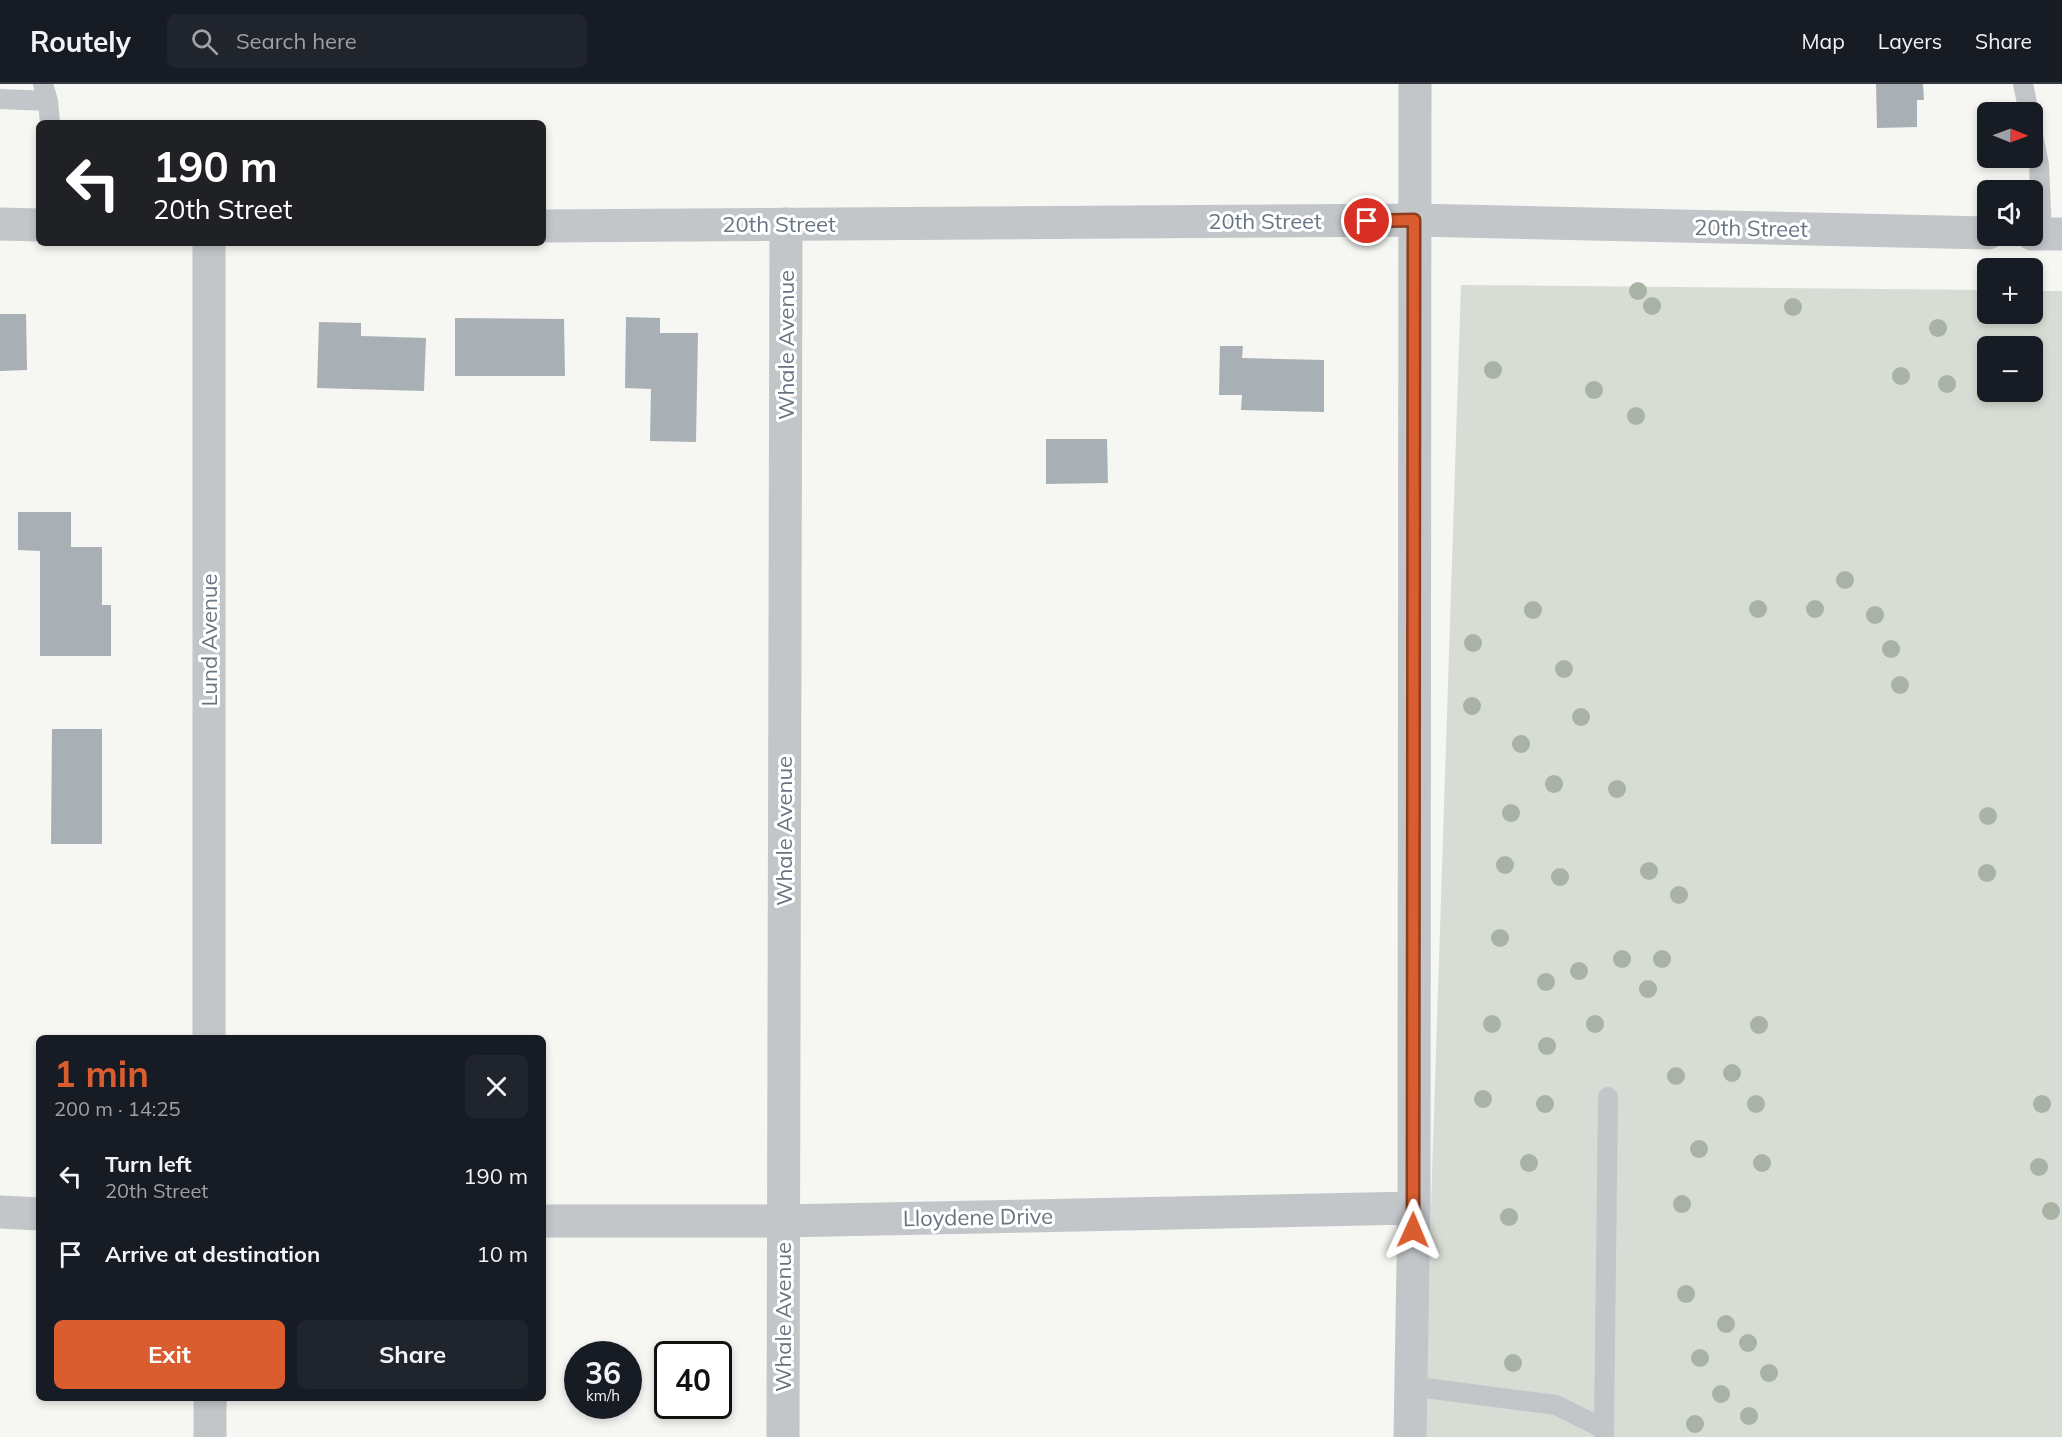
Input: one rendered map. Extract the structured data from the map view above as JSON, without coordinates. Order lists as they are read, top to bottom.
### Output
{
  "streets": {
    "street": [
      "20th Street",
      "Whale Avenue",
      "Lund Avenue",
      "Lloydene Drive"
    ]
  },
  "crossings": [
    ["20th Street", "Whale Avenue"],
    ["Whale Avenue", "Lloydene Drive"]
  ],
  "north": "right",
  "page": {
    "header": "Routely",
    "search": "Search here",
    "nav": ["Map", "Layers", "Share"],
    "map_buttons": ["+", "−"],
    "turn": ["190 m", "20th Street"],
    "heading": ["1 min", "200 m · 14:25"],
    "list": [
      {
        "name": "Turn left",
        "note": "20th Street",
        "value": "190 m"
      },
      {
        "name": "Arrive at destination",
        "value": "10 m"
      }
    ],
    "buttons": ["Exit", "Share"],
    "speed": "36 km/h",
    "limit": "40"
  }
}
